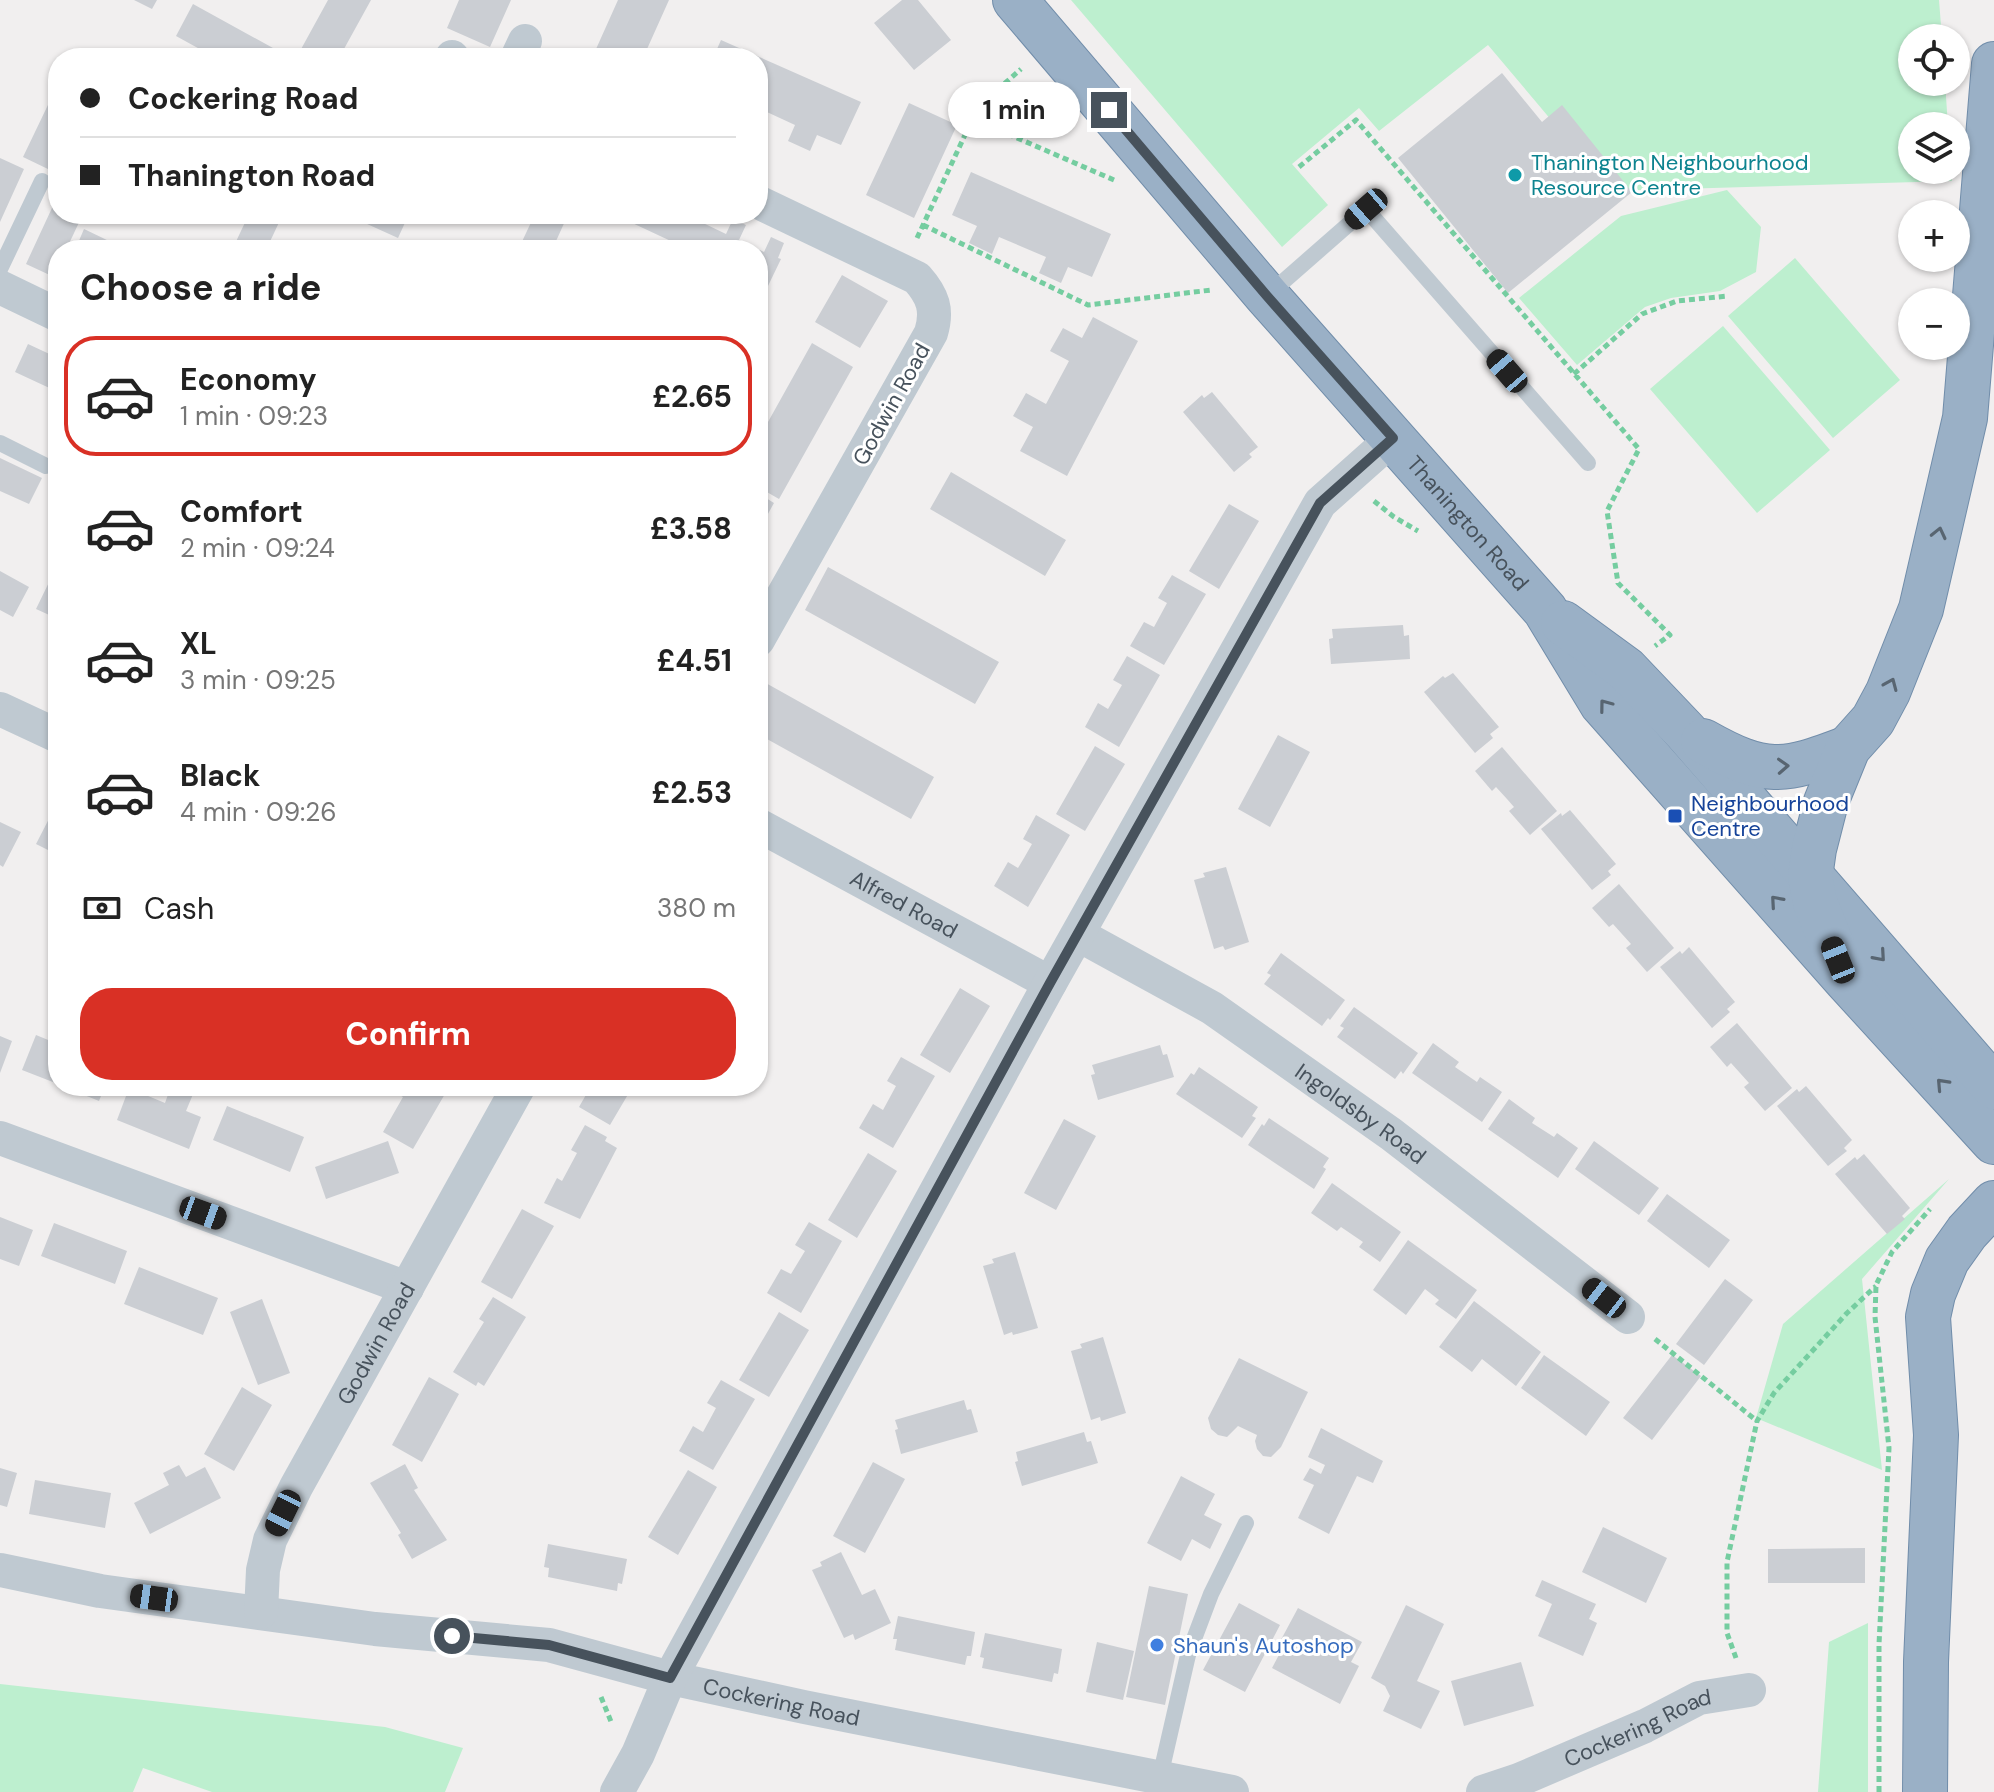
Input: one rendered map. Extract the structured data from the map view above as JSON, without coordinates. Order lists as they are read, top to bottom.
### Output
{
  "streets": {
    "highway": ["Thanington Road"],
    "street": [
      "Godwin Road",
      "Alfred Road",
      "Ingoldsby Road",
      "Cockering Road"
    ]
  },
  "crossings": [
    ["Godwin Road", "Cockering Road"]
  ],
  "places": {
    "other": ["Thanington Neighbourhood Resource Centre", "Shaun's Autoshop"],
    "transit": ["Neighbourhood Centre"]
  },
  "page": {
    "map_buttons": ["+", "−"],
    "banner": ["Cockering Road", "Thanington Road"],
    "bubble": "1 min",
    "heading": "Choose a ride",
    "list": [
      {
        "name": "Economy",
        "note": "1 min · 09:23",
        "value": "£2.65"
      },
      {
        "name": "Comfort",
        "note": "2 min · 09:24",
        "value": "£3.58"
      },
      {
        "name": "XL",
        "note": "3 min · 09:25",
        "value": "£4.51"
      },
      {
        "name": "Black",
        "note": "4 min · 09:26",
        "value": "£2.53"
      }
    ],
    "pay": ["Cash", "380 m"],
    "buttons": "Confirm"
  }
}
